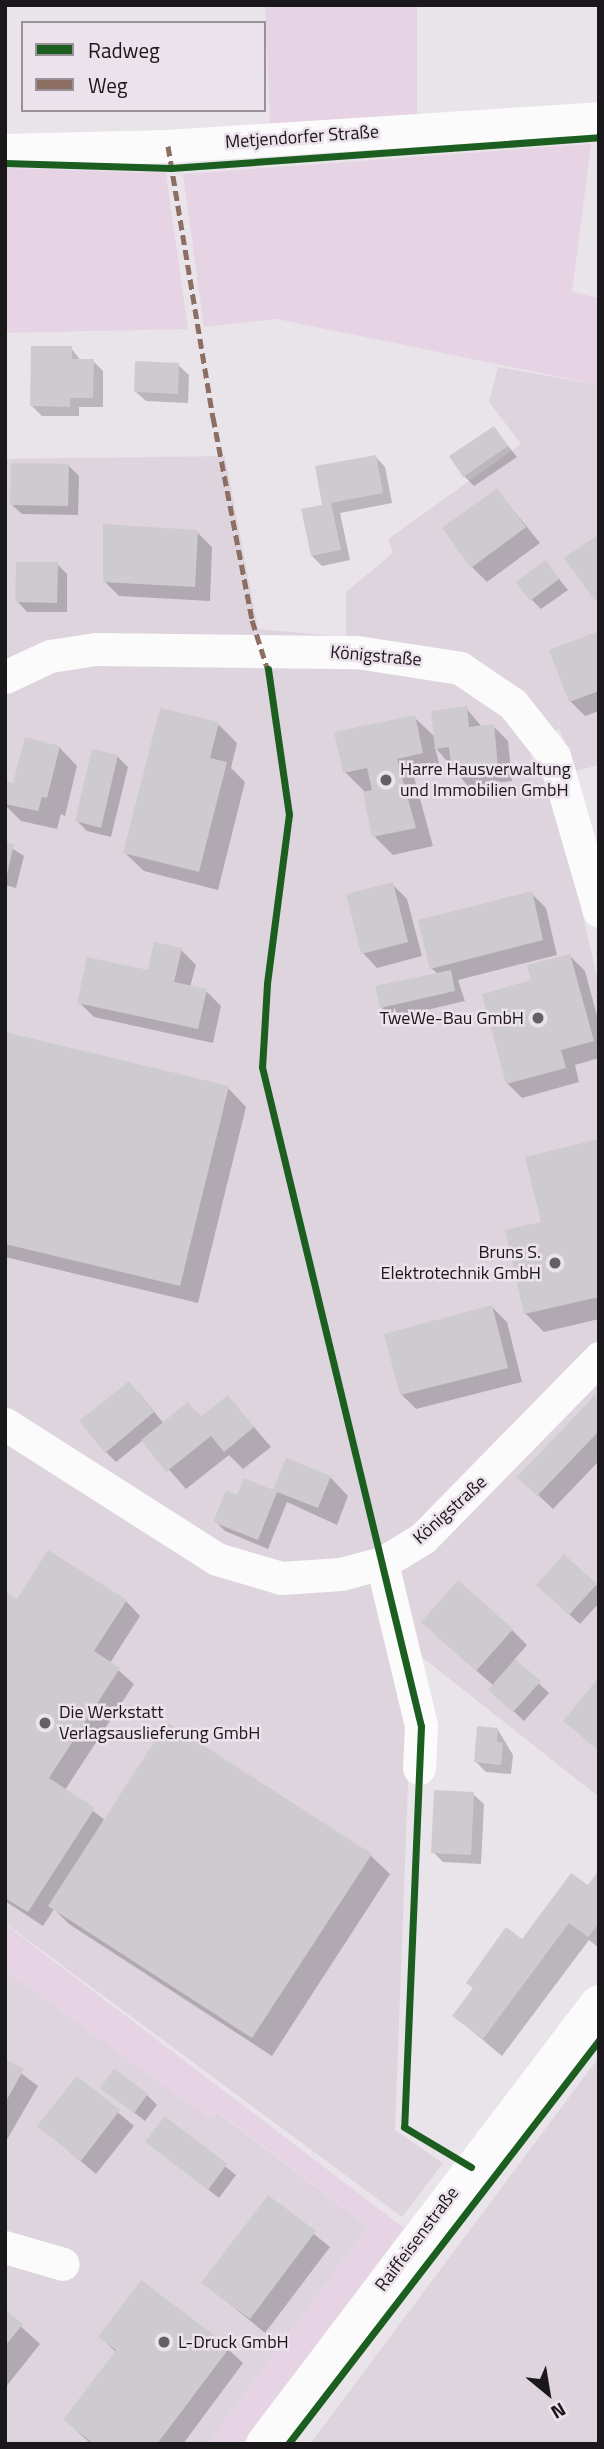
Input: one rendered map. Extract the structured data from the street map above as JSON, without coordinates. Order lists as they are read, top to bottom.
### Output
{
  "streets": {
    "main road": ["Raiffeisenstraße"],
    "street": ["Metjendorfer Straße", "Königstraße"]
  },
  "places": [
    "Harre Hausverwaltung und Immobilien GmbH",
    "TweWe-Bau GmbH",
    "Bruns S. Elektrotechnik GmbH",
    "Die Werkstatt Verlagsauslieferung GmbH",
    "L-Druck GmbH"
  ],
  "legend": ["Radweg", "Weg"],
  "north": "bottom right"
}
